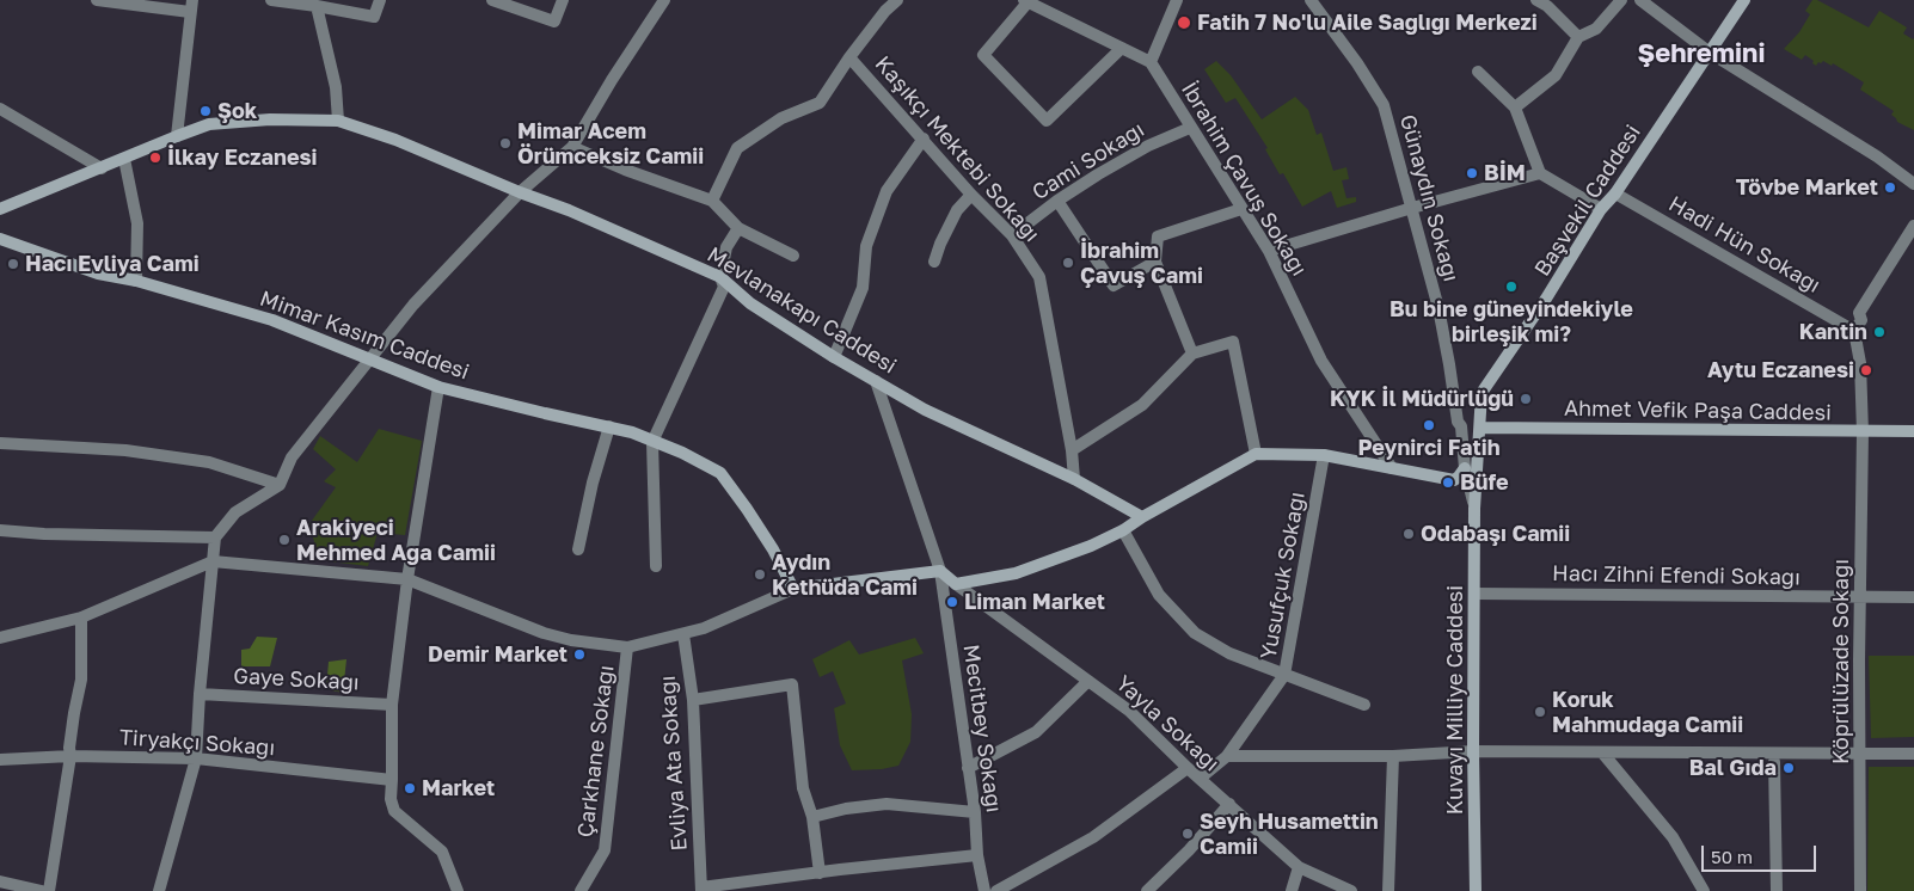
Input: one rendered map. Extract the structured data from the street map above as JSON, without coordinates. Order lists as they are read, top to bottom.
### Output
{
  "streets": {
    "street": [
      "Kaşıkçı Mektebi Sokağı",
      "Cami Sokağı",
      "İbrahim Çavuş Sokağı",
      "Günaydın Sokağı",
      "Başvekil Caddesi",
      "Hadi Hün Sokağı",
      "Mevlanakapı Caddesi",
      "Mimar Kasım Caddesi",
      "Ahmet Vefik Paşa Caddesi",
      "Yusufçuk Sokağı",
      "Hacı Zihni Efendi Sokağı",
      "Köprülüzade Sokağı",
      "Gaye Sokağı",
      "Kuvayı Milliye Caddesi",
      "Yayla Sokağı",
      "Meсitbey Sokağı",
      "Tiryakçı Sokağı",
      "Çarkhane Sokağı",
      "Evliya Ata Sokağı"
    ]
  },
  "crossings": [
    ["Kaşıkçı Mektebi Sokağı", "Cami Sokağı"],
    ["Kaşıkçı Mektebi Sokağı", "Mevlanakapı Caddesi"],
    ["Cami Sokağı", "İbrahim Çavuş Sokağı"],
    ["Günaydın Sokağı", "Başvekil Caddesi"],
    ["Günaydın Sokağı", "Kuvayı Milliye Caddesi"],
    ["Başvekil Caddesi", "Hadi Hün Sokağı"],
    ["Başvekil Caddesi", "Ahmet Vefik Paşa Caddesi"],
    ["Başvekil Caddesi", "Kuvayı Milliye Caddesi"],
    ["Hadi Hün Sokağı", "Köprülüzade Sokağı"],
    ["Mevlanakapı Caddesi", "Meсitbey Sokağı"],
    ["Ahmet Vefik Paşa Caddesi", "Köprülüzade Sokağı"],
    ["Yusufçuk Sokağı", "Yayla Sokağı"],
    ["Hacı Zihni Efendi Sokağı", "Köprülüzade Sokağı"],
    ["Hacı Zihni Efendi Sokağı", "Kuvayı Milliye Caddesi"]
  ],
  "districts": ["Şehremini"],
  "places": [
    "Fatih 7 No'lu Aile Sağlığı Merkezi",
    "Şok",
    "Mimar Acem Örümceksiz Camii",
    "İlkay Eczanesi",
    "BİM",
    "Tövbe Market",
    "İbrahim Çavuş Cami",
    "Hacı Evliya Cami",
    "Bu bine güneyindekiyle birleşik mi?",
    "Kantin",
    "Aytu Eczanesi",
    "KYK İl Müdürlüğü",
    "Peynirci Fatih",
    "Büfe",
    "Odabaşı Camii",
    "Arakiyeci Mehmed Ağa Camii",
    "Aydın Kethüda Cami",
    "Liman Market",
    "Demir Market",
    "Koruk Mahmudağa Camii",
    "Bal Gıda",
    "Market",
    "Seyh Husamettin Camii"
  ],
  "scale_bar": "50 m"
}
